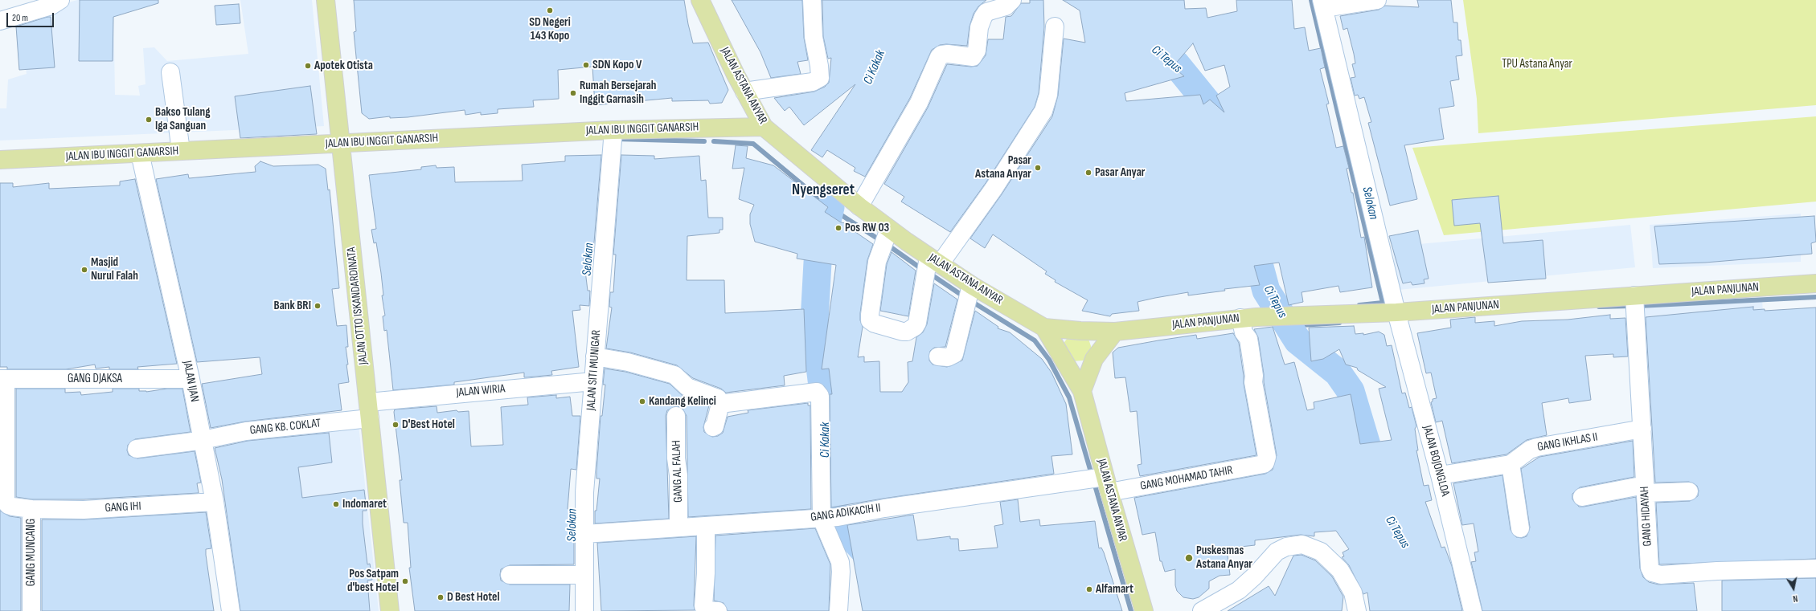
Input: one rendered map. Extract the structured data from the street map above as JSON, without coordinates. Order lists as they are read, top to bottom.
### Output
{
  "streets": {
    "main road": [
      "JALAN ASTANA ANYAR",
      "JALAN IBU INGGIT GANARSIH",
      "JALAN PANJUNAN",
      "JALAN OTTO ISKANDARDINATA"
    ],
    "street": [
      "JALAN SITI MUNIGAR",
      "GANG DJAKSA",
      "JALAN IJAN",
      "JALAN WIRIA",
      "GANG KB. COKLAT",
      "GANG IKHLAS II",
      "JALAN BOJONGLOA",
      "GANG AL FALAH",
      "GANG MOHAMAD TAHIR",
      "GANG IHI",
      "GANG ADIKACIH II",
      "GANG HIDAYAH",
      "GANG MUNCANG"
    ]
  },
  "crossings": [
    ["JALAN ASTANA ANYAR", "JALAN IBU INGGIT GANARSIH"],
    ["JALAN ASTANA ANYAR", "JALAN PANJUNAN"],
    ["JALAN ASTANA ANYAR", "GANG MOHAMAD TAHIR"],
    ["JALAN ASTANA ANYAR", "GANG ADIKACIH II"],
    ["JALAN IBU INGGIT GANARSIH", "JALAN OTTO ISKANDARDINATA"],
    ["JALAN IBU INGGIT GANARSIH", "JALAN SITI MUNIGAR"],
    ["JALAN IBU INGGIT GANARSIH", "JALAN IJAN"],
    ["JALAN PANJUNAN", "JALAN BOJONGLOA"],
    ["JALAN PANJUNAN", "GANG MOHAMAD TAHIR"],
    ["JALAN PANJUNAN", "GANG HIDAYAH"],
    ["JALAN OTTO ISKANDARDINATA", "JALAN WIRIA"],
    ["JALAN OTTO ISKANDARDINATA", "GANG KB. COKLAT"],
    ["JALAN SITI MUNIGAR", "JALAN WIRIA"],
    ["JALAN SITI MUNIGAR", "GANG ADIKACIH II"],
    ["GANG DJAKSA", "JALAN IJAN"],
    ["GANG DJAKSA", "GANG MUNCANG"],
    ["JALAN IJAN", "GANG KB. COKLAT"],
    ["JALAN IJAN", "GANG IHI"],
    ["JALAN WIRIA", "GANG KB. COKLAT"],
    ["GANG IKHLAS II", "JALAN BOJONGLOA"],
    ["GANG IKHLAS II", "GANG HIDAYAH"],
    ["GANG AL FALAH", "GANG ADIKACIH II"],
    ["GANG MOHAMAD TAHIR", "GANG ADIKACIH II"],
    ["GANG IHI", "GANG MUNCANG"]
  ],
  "districts": ["Nyengseret"],
  "water": ["Ci Tepus", "Ci Kakak", "Selokan"],
  "parks": ["TPU Astana Anyar"],
  "places": [
    "SD Negeri 143 Kopo",
    "SDN Kopo V",
    "Apotek Otista",
    "Rumah Bersejarah Inggit Garnasih",
    "Bakso Tulang Iga Sanguan",
    "Pasar Astana Anyar",
    "Pasar Anyar",
    "Pos RW 03",
    "Masjid Nurul Falah",
    "Bank BRI",
    "Kandang Kelinci",
    "D'Best Hotel",
    "Indomaret",
    "Puskesmas Astana Anyar",
    "Pos Satpam d'best Hotel",
    "Alfamart",
    "D Best Hotel"
  ],
  "scale_bar": "20 m",
  "north": "bottom"
}
